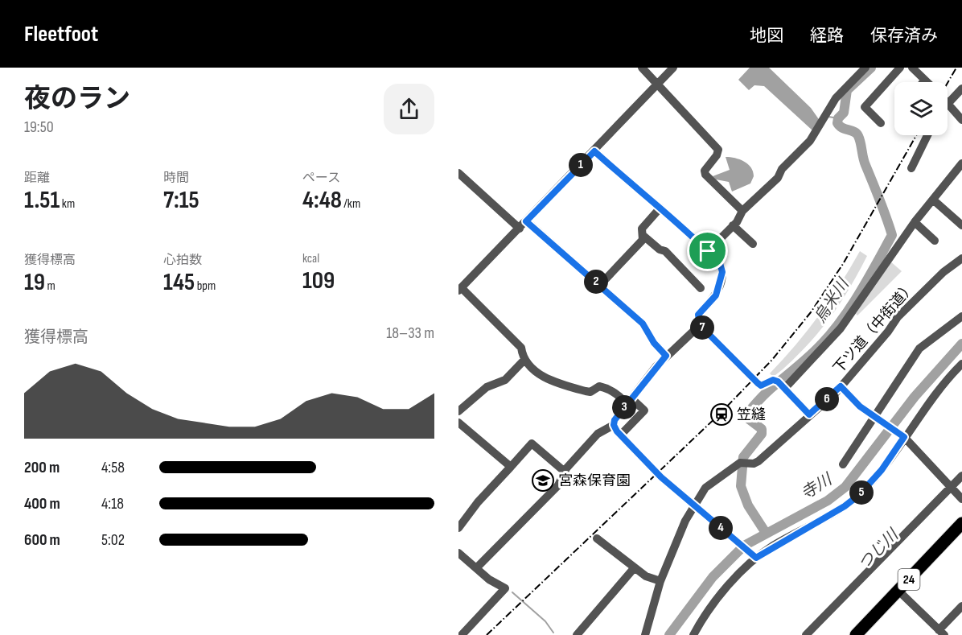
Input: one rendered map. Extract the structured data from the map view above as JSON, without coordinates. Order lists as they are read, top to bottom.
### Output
{
  "streets": {
    "highway": ["24"],
    "street": ["下ツ道（中街道）"]
  },
  "water": ["烏米川", "寺川", "つじ川"],
  "places": {
    "station": ["笠縫"],
    "school or university": ["宮森保育園"]
  },
  "page": {
    "header": "Fleetfoot",
    "nav": ["地図", "経路", "保存済み"],
    "heading": ["夜のラン", "19:50"],
    "stats": [
      ["距離", "1.51 km"],
      ["時間", "7:15"],
      ["ペース", "4:48 /km"],
      ["獲得標高", "19 m"],
      ["心拍数", "145 bpm"],
      ["kcal", "109"]
    ],
    "pins": [
      "1",
      "2",
      "7",
      "6",
      "3",
      "5",
      "4"
    ],
    "chart": ["獲得標高", "18–33 m"],
    "list": [
      {
        "name": "200 m",
        "note": "4:58"
      },
      {
        "name": "400 m",
        "note": "4:18"
      },
      {
        "name": "600 m",
        "note": "5:02"
      }
    ]
  }
}
